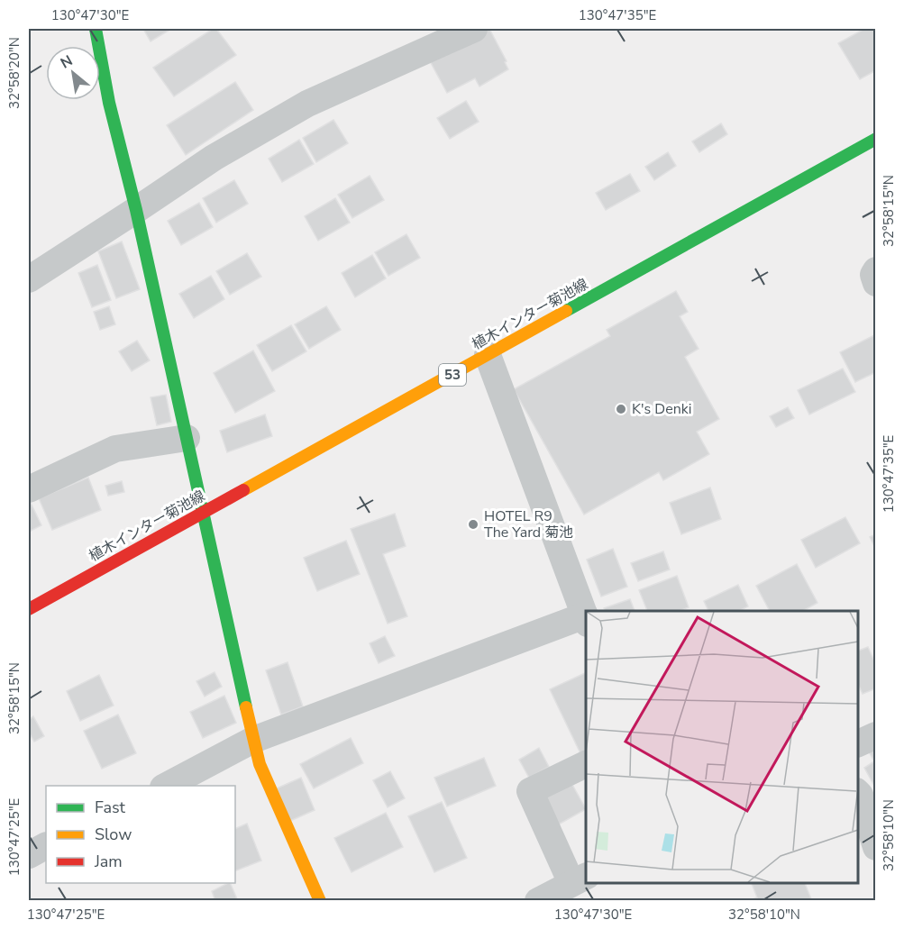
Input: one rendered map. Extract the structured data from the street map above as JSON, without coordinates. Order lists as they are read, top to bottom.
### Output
{
  "streets": {
    "main road": ["植木インター菊池線", "53"]
  },
  "places": ["K's Denki", "HOTEL R9 The Yard 菊池"],
  "legend": ["Fast", "Slow", "Jam"],
  "north": "top left",
  "coordinates": [
    "130°47'30\"E",
    "130°47'35\"E",
    "32°58'20\"N",
    "32°58'15\"N",
    "32°58'10\"N",
    "130°47'25\"E"
  ]
}
